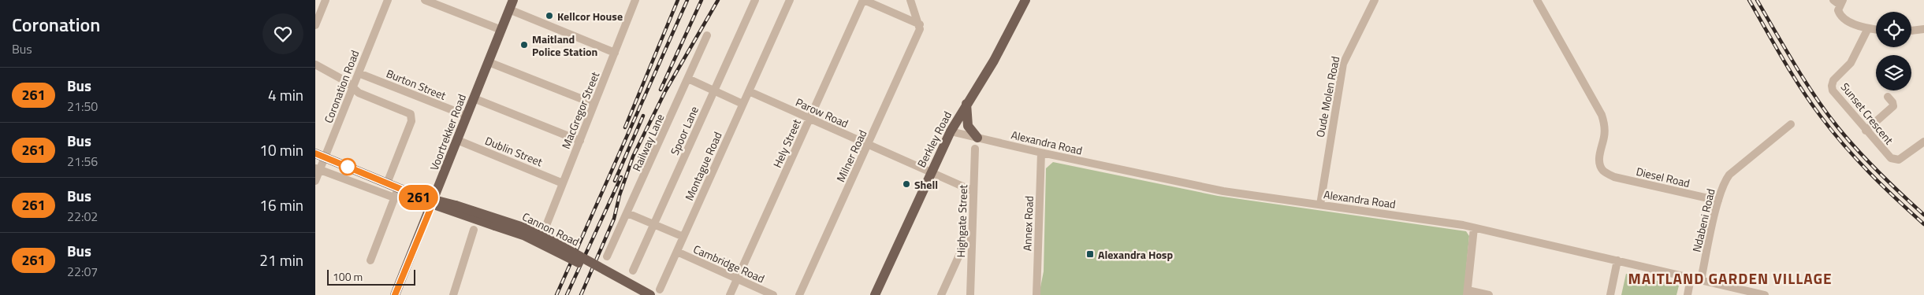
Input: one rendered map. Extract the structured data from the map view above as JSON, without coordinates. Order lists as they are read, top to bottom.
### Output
{
  "streets": {
    "main road": ["Voortrekker Road", "Berkley Road", "Cannon Road"],
    "street": [
      "Burton Street",
      "Coronation Road",
      "Oude Molen Road",
      "MacGregor Street",
      "Parow Road",
      "Sunset Crescent",
      "Spoor Lane",
      "Railway Lane",
      "Alexandra Road",
      "Hely Street",
      "Dublin Street",
      "Milner Road",
      "Montague Road",
      "Diesel Road",
      "Ndabeni Road",
      "Highgate Street",
      "Annex Road",
      "Cambridge Road"
    ]
  },
  "crossings": [
    ["Burton Street", "Coronation Road"],
    ["Burton Street", "Voortrekker Road"],
    ["Coronation Road", "Cannon Road"],
    ["Oude Molen Road", "Alexandra Road"],
    ["MacGregor Street", "Dublin Street"],
    ["Parow Road", "Berkley Road"],
    ["Parow Road", "Hely Street"],
    ["Parow Road", "Milner Road"],
    ["Parow Road", "Montague Road"],
    ["Parow Road", "Highgate Street"],
    ["Voortrekker Road", "Dublin Street"],
    ["Voortrekker Road", "Cannon Road"],
    ["Berkley Road", "Alexandra Road"],
    ["Alexandra Road", "Ndabeni Road"],
    ["Alexandra Road", "Annex Road"],
    ["Hely Street", "Cambridge Road"],
    ["Montague Road", "Cambridge Road"],
    ["Diesel Road", "Ndabeni Road"]
  ],
  "districts": ["MAITLAND GARDEN VILLAGE"],
  "places": {
    "other": ["Kellcor House", "Maitland Police Station", "Shell"],
    "transit": ["Alexandra Hosp"]
  },
  "lines": ["bus line 261"],
  "scale_bar": "100 m",
  "page": {
    "heading": ["Coronation", "Bus"],
    "on_map": "261",
    "list": [
      {
        "mark": "261",
        "name": "Bus",
        "note": "21:50",
        "value": "4 min"
      },
      {
        "mark": "261",
        "name": "Bus",
        "note": "21:56",
        "value": "10 min"
      },
      {
        "mark": "261",
        "name": "Bus",
        "note": "22:02",
        "value": "16 min"
      },
      {
        "mark": "261",
        "name": "Bus",
        "note": "22:07",
        "value": "21 min"
      }
    ],
    "scale": "100 m"
  }
}
